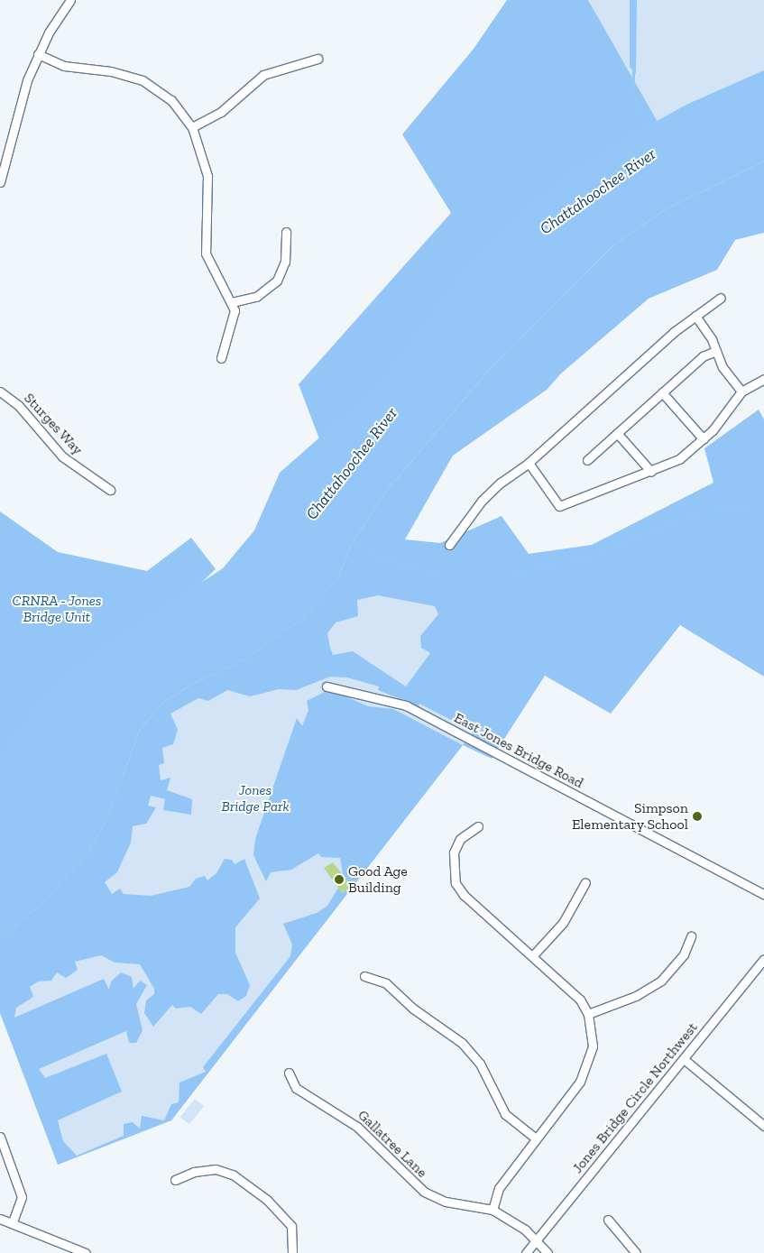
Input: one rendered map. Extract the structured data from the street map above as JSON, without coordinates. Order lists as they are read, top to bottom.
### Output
{
  "streets": {
    "street": [
      "Sturges Way",
      "East Jones Bridge Road",
      "Jones Bridge Circle Northwest",
      "Gallatree Lane"
    ]
  },
  "crossings": [
    ["Jones Bridge Circle Northwest", "Gallatree Lane"]
  ],
  "water": ["Chattahoochee River"],
  "parks": ["CRNRA - Jones Bridge Unit", "Jones Bridge Park"],
  "places": ["Simpson Elementary School", "Good Age Building"]
}
